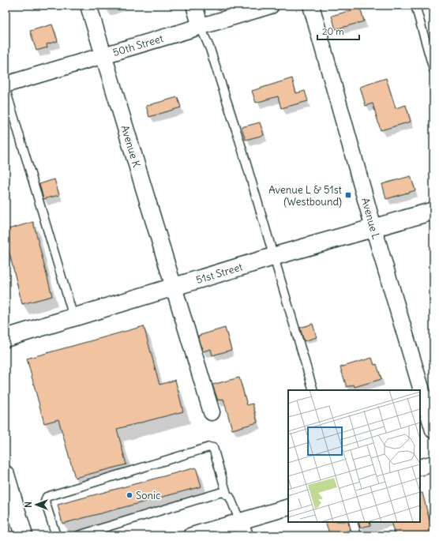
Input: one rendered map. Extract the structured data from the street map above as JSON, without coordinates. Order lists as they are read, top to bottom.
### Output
{
  "streets": {
    "street": [
      "50th Street",
      "Avenue K",
      "Avenue L",
      "51st Street"
    ]
  },
  "crossings": [
    ["50th Street", "Avenue K"],
    ["Avenue K", "51st Street"],
    ["Avenue L", "51st Street"]
  ],
  "places": {
    "transit": ["Avenue L & 51st (Westbound)"],
    "other": ["Sonic"]
  },
  "scale_bar": "20 m",
  "north": "left"
}
